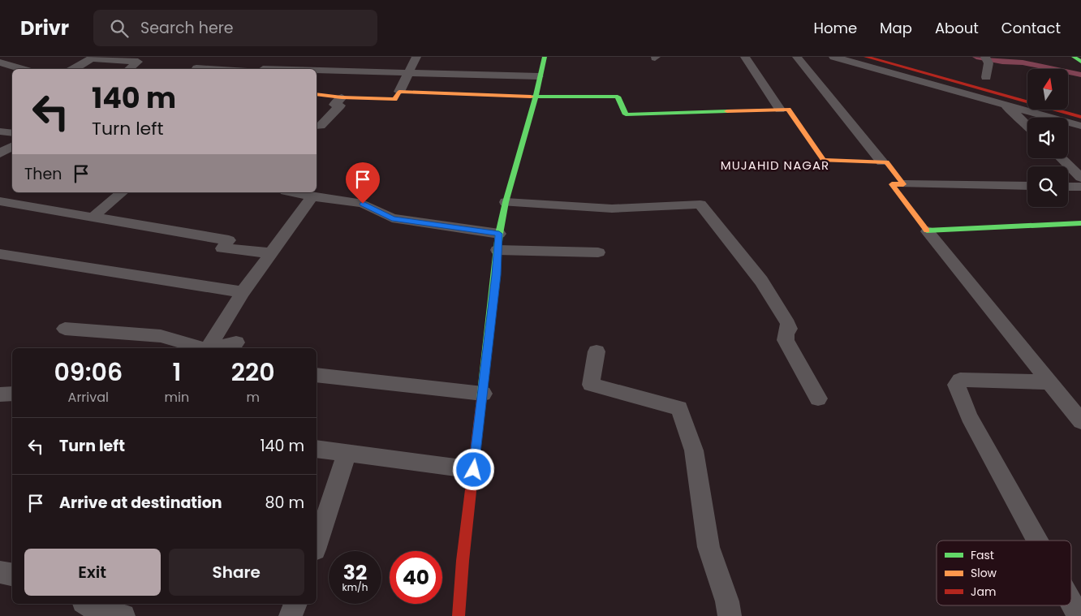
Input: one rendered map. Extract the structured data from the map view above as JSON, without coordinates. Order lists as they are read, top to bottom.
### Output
{
  "districts": ["MUJAHID NAGAR"],
  "legend": ["Fast", "Slow", "Jam"],
  "north": "top",
  "page": {
    "header": "Drivr",
    "search": "Search here",
    "nav": [
      "Home",
      "Map",
      "About",
      "Contact"
    ],
    "turn": ["140 m", "Turn left"],
    "then": "Then",
    "eta": [
      "09:06",
      "Arrival",
      "1",
      "min",
      "220",
      "m"
    ],
    "list": [
      {
        "name": "Turn left",
        "value": "140 m"
      },
      {
        "name": "Arrive at destination",
        "value": "80 m"
      }
    ],
    "buttons": ["Exit", "Share"],
    "speed": "32 km/h",
    "limit": "40"
  }
}
